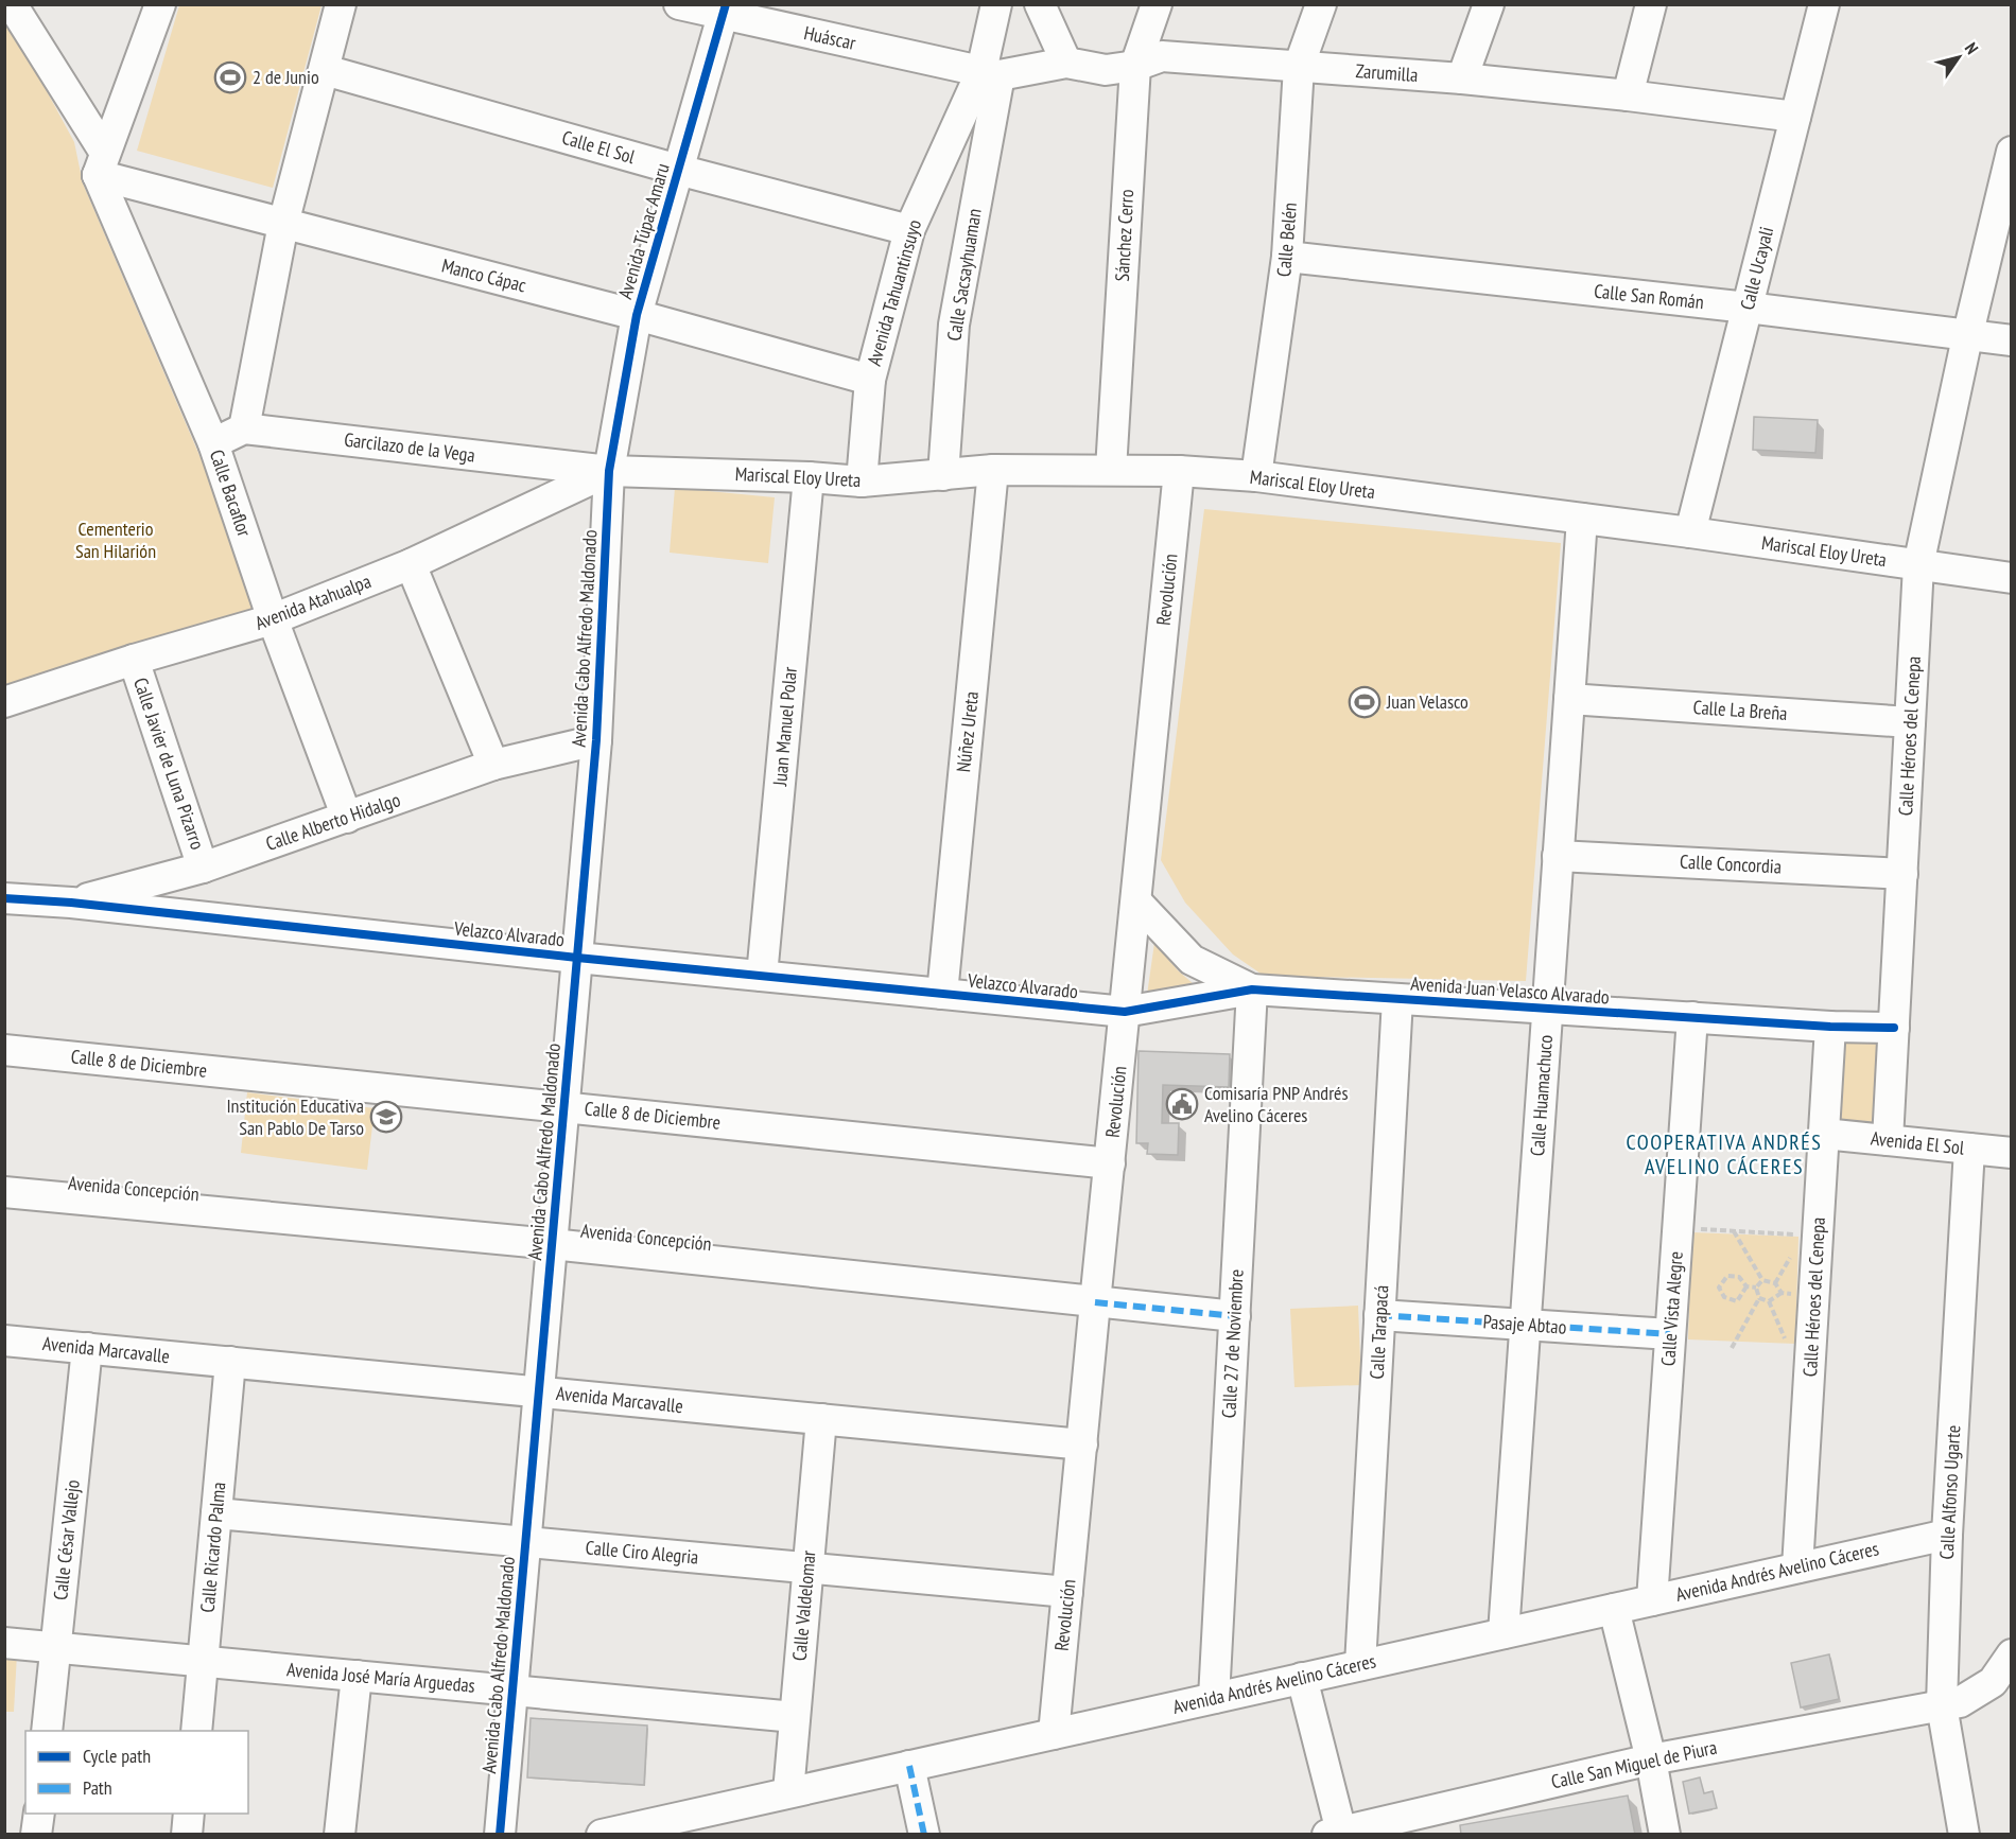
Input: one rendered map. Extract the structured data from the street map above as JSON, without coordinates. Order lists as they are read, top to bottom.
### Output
{
  "streets": {
    "street": [
      "Huáscar",
      "Zarumilla",
      "Calle El Sol",
      "Avenida Túpac Amaru",
      "Sánchez Cerro",
      "Calle Belén",
      "Calle Ucayali",
      "Calle Sacsayhuaman",
      "Manco Cápac",
      "Avenida Tahuantinsuyo",
      "Calle San Román",
      "Garcilazo de la Vega",
      "Mariscal Eloy Ureta",
      "Calle Bacaflor",
      "Revolución",
      "Avenida Atahualpa",
      "Avenida Cabo Alfredo Maldonado",
      "Calle La Breña",
      "Juan Manuel Polar",
      "Núñez Ureta",
      "Calle Héroes del Cenepa",
      "Calle Javier de Luna Pizarro",
      "Calle Alberto Hidalgo",
      "Calle Concordia",
      "Velazco Alvarado",
      "Avenida Juan Velasco Alvarado",
      "Calle 8 de Diciembre",
      "Calle Huamachuco",
      "Avenida El Sol",
      "Avenida Concepción",
      "Calle Vista Alegre",
      "Pasaje Abtao",
      "Calle Tarapacá",
      "Calle 27 de Noviembre",
      "Avenida Marcavalle",
      "Calle Alfonso Ugarte",
      "Calle César Vallejo",
      "Calle Ricardo Palma",
      "Calle Ciro Alegria",
      "Avenida Andrés Avelino Cáceres",
      "Calle Valdelomar",
      "Avenida José María Arguedas",
      "Calle San Miguel de Piura"
    ]
  },
  "crossings": [
    ["Huáscar", "Zarumilla"],
    ["Huáscar", "Avenida Túpac Amaru"],
    ["Huáscar", "Calle Sacsayhuaman"],
    ["Huáscar", "Avenida Tahuantinsuyo"],
    ["Zarumilla", "Sánchez Cerro"],
    ["Zarumilla", "Calle Belén"],
    ["Zarumilla", "Calle Ucayali"],
    ["Zarumilla", "Calle Sacsayhuaman"],
    ["Zarumilla", "Avenida Tahuantinsuyo"],
    ["Calle El Sol", "Avenida Túpac Amaru"],
    ["Calle El Sol", "Avenida Tahuantinsuyo"],
    ["Avenida Túpac Amaru", "Manco Cápac"],
    ["Avenida Túpac Amaru", "Garcilazo de la Vega"],
    ["Avenida Túpac Amaru", "Mariscal Eloy Ureta"],
    ["Avenida Túpac Amaru", "Avenida Atahualpa"],
    ["Avenida Túpac Amaru", "Avenida Cabo Alfredo Maldonado"],
    ["Sánchez Cerro", "Mariscal Eloy Ureta"],
    ["Calle Belén", "Calle San Román"],
    ["Calle Belén", "Mariscal Eloy Ureta"],
    ["Calle Ucayali", "Calle San Román"],
    ["Calle Ucayali", "Mariscal Eloy Ureta"],
    ["Calle Sacsayhuaman", "Avenida Tahuantinsuyo"],
    ["Calle Sacsayhuaman", "Mariscal Eloy Ureta"],
    ["Manco Cápac", "Avenida Tahuantinsuyo"],
    ["Manco Cápac", "Calle Bacaflor"],
    ["Avenida Tahuantinsuyo", "Mariscal Eloy Ureta"],
    ["Calle San Román", "Calle Héroes del Cenepa"],
    ["Garcilazo de la Vega", "Mariscal Eloy Ureta"],
    ["Garcilazo de la Vega", "Avenida Atahualpa"],
    ["Garcilazo de la Vega", "Avenida Cabo Alfredo Maldonado"],
    ["Mariscal Eloy Ureta", "Revolución"],
    ["Mariscal Eloy Ureta", "Avenida Atahualpa"],
    ["Mariscal Eloy Ureta", "Avenida Cabo Alfredo Maldonado"],
    ["Mariscal Eloy Ureta", "Juan Manuel Polar"],
    ["Mariscal Eloy Ureta", "Núñez Ureta"],
    ["Mariscal Eloy Ureta", "Calle Héroes del Cenepa"],
    ["Mariscal Eloy Ureta", "Calle Huamachuco"],
    ["Calle Bacaflor", "Avenida Atahualpa"],
    ["Calle Bacaflor", "Calle Alberto Hidalgo"],
    ["Revolución", "Velazco Alvarado"],
    ["Revolución", "Avenida Juan Velasco Alvarado"],
    ["Revolución", "Calle 8 de Diciembre"],
    ["Revolución", "Avenida Concepción"],
    ["Revolución", "Avenida Marcavalle"],
    ["Revolución", "Calle Ciro Alegria"],
    ["Revolución", "Avenida Andrés Avelino Cáceres"],
    ["Avenida Atahualpa", "Avenida Cabo Alfredo Maldonado"],
    ["Avenida Atahualpa", "Calle Javier de Luna Pizarro"],
    ["Avenida Cabo Alfredo Maldonado", "Calle Alberto Hidalgo"],
    ["Avenida Cabo Alfredo Maldonado", "Velazco Alvarado"],
    ["Avenida Cabo Alfredo Maldonado", "Calle 8 de Diciembre"],
    ["Avenida Cabo Alfredo Maldonado", "Avenida Concepción"],
    ["Avenida Cabo Alfredo Maldonado", "Avenida Marcavalle"],
    ["Avenida Cabo Alfredo Maldonado", "Calle Ciro Alegria"],
    ["Avenida Cabo Alfredo Maldonado", "Avenida José María Arguedas"],
    ["Calle La Breña", "Calle Héroes del Cenepa"],
    ["Calle La Breña", "Calle Huamachuco"],
    ["Juan Manuel Polar", "Velazco Alvarado"],
    ["Núñez Ureta", "Velazco Alvarado"],
    ["Calle Héroes del Cenepa", "Calle Concordia"],
    ["Calle Héroes del Cenepa", "Avenida Juan Velasco Alvarado"],
    ["Calle Héroes del Cenepa", "Avenida El Sol"],
    ["Calle Héroes del Cenepa", "Avenida Andrés Avelino Cáceres"],
    ["Calle Javier de Luna Pizarro", "Calle Alberto Hidalgo"],
    ["Calle Alberto Hidalgo", "Velazco Alvarado"],
    ["Calle Concordia", "Calle Huamachuco"],
    ["Velazco Alvarado", "Avenida Juan Velasco Alvarado"],
    ["Avenida Juan Velasco Alvarado", "Calle Huamachuco"],
    ["Avenida Juan Velasco Alvarado", "Calle Vista Alegre"],
    ["Avenida Juan Velasco Alvarado", "Calle Tarapacá"],
    ["Avenida Juan Velasco Alvarado", "Calle 27 de Noviembre"],
    ["Calle Huamachuco", "Pasaje Abtao"],
    ["Calle Huamachuco", "Avenida Andrés Avelino Cáceres"],
    ["Avenida El Sol", "Calle Alfonso Ugarte"],
    ["Avenida Concepción", "Calle 27 de Noviembre"],
    ["Calle Vista Alegre", "Pasaje Abtao"],
    ["Calle Vista Alegre", "Avenida Andrés Avelino Cáceres"],
    ["Pasaje Abtao", "Calle Tarapacá"],
    ["Calle Tarapacá", "Avenida Andrés Avelino Cáceres"],
    ["Calle 27 de Noviembre", "Avenida Andrés Avelino Cáceres"],
    ["Avenida Marcavalle", "Calle César Vallejo"],
    ["Avenida Marcavalle", "Calle Ricardo Palma"],
    ["Avenida Marcavalle", "Calle Valdelomar"],
    ["Calle Alfonso Ugarte", "Avenida Andrés Avelino Cáceres"],
    ["Calle Alfonso Ugarte", "Calle San Miguel de Piura"],
    ["Calle César Vallejo", "Avenida José María Arguedas"],
    ["Calle Ricardo Palma", "Calle Ciro Alegria"],
    ["Calle Ricardo Palma", "Avenida José María Arguedas"],
    ["Calle Ciro Alegria", "Calle Valdelomar"],
    ["Avenida Andrés Avelino Cáceres", "Calle Valdelomar"],
    ["Calle Valdelomar", "Avenida José María Arguedas"]
  ],
  "districts": ["COOPERATIVA ANDRÉS AVELINO CÁCERES"],
  "parks": ["Cementerio San Hilarión"],
  "places": {
    "sports": ["2 de Junio", "Juan Velasco"],
    "public building": ["Comisaría PNP Andrés Avelino Cáceres"],
    "school or university": ["Institución Educativa San Pablo De Tarso"]
  },
  "legend": ["Cycle path", "Path"],
  "north": "top right"
}
